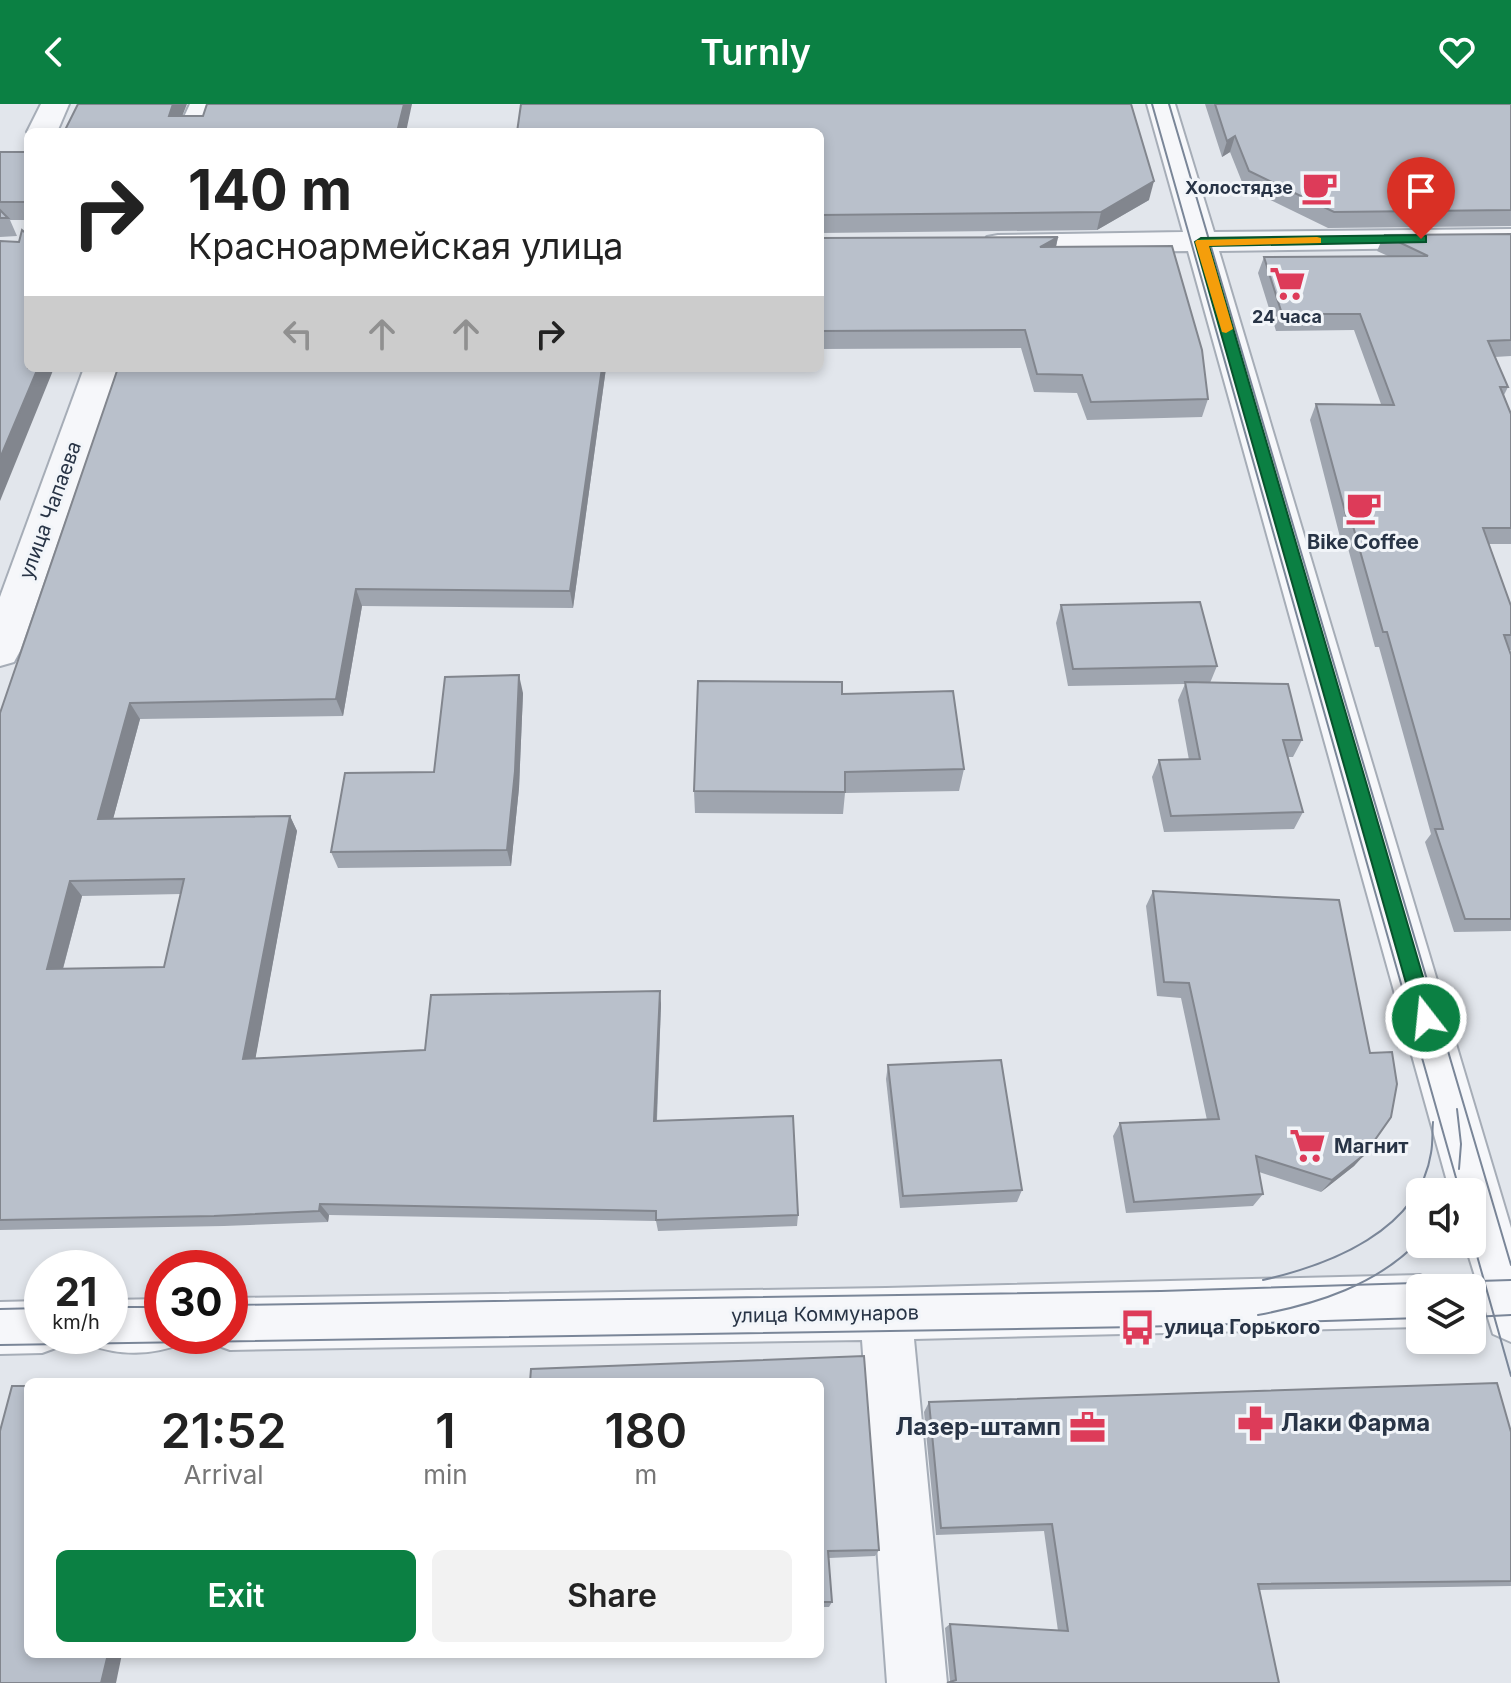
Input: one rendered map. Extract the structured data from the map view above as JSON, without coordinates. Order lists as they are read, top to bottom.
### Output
{
  "streets": {
    "street": ["улица Чапаева", "улица Коммунаров"]
  },
  "places": {
    "cafe": ["Холостядзе", "Bike Coffee"],
    "supermarket": ["24 часа", "Магнит"],
    "bus stop": ["улица Горького"],
    "pharmacy": ["Лаки Фарма"],
    "office": ["Лазер-штамп"]
  },
  "page": {
    "header": "Turnly",
    "turn": ["140 m", "Красноармейская улица"],
    "speed": "21 km/h",
    "limit": "30",
    "eta": [
      "21:52",
      "Arrival",
      "1",
      "min",
      "180",
      "m"
    ],
    "buttons": ["Exit", "Share"]
  }
}
